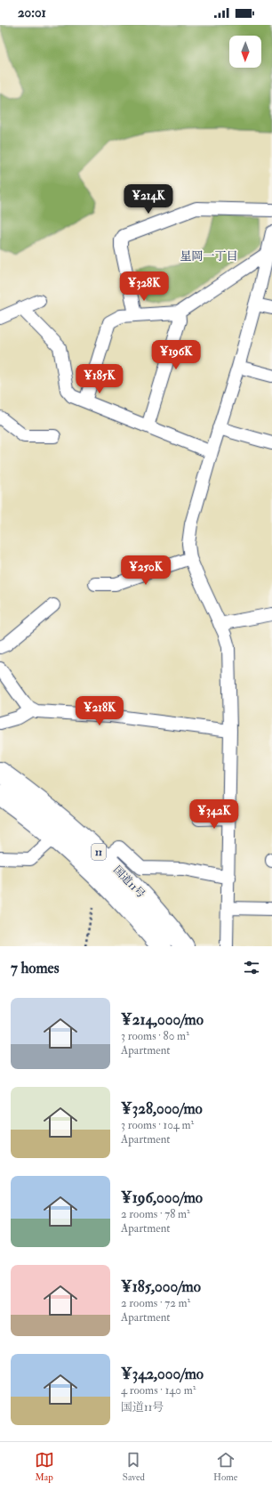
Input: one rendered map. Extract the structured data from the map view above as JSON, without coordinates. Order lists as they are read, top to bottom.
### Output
{
  "streets": {
    "highway": ["11", "国道11号"]
  },
  "districts": ["星岡一丁目"],
  "north": "bottom",
  "page": {
    "status": "20:01",
    "price": [
      "¥214K",
      "¥328K",
      "¥196K",
      "¥185K",
      "¥250K",
      "¥218K",
      "¥342K"
    ],
    "heading": "7 homes",
    "list": [
      {
        "name": "¥214,000/mo",
        "note": "3 rooms · 80 m² · Apartment"
      },
      {
        "name": "¥328,000/mo",
        "note": "3 rooms · 104 m² · Apartment"
      },
      {
        "name": "¥196,000/mo",
        "note": "2 rooms · 78 m² · Apartment"
      },
      {
        "name": "¥185,000/mo",
        "note": "2 rooms · 72 m² · Apartment"
      },
      {
        "name": "¥342,000/mo",
        "note": "4 rooms · 140 m² · 国道11号"
      }
    ],
    "tabs": ["Map", "Saved", "Home"]
  }
}
